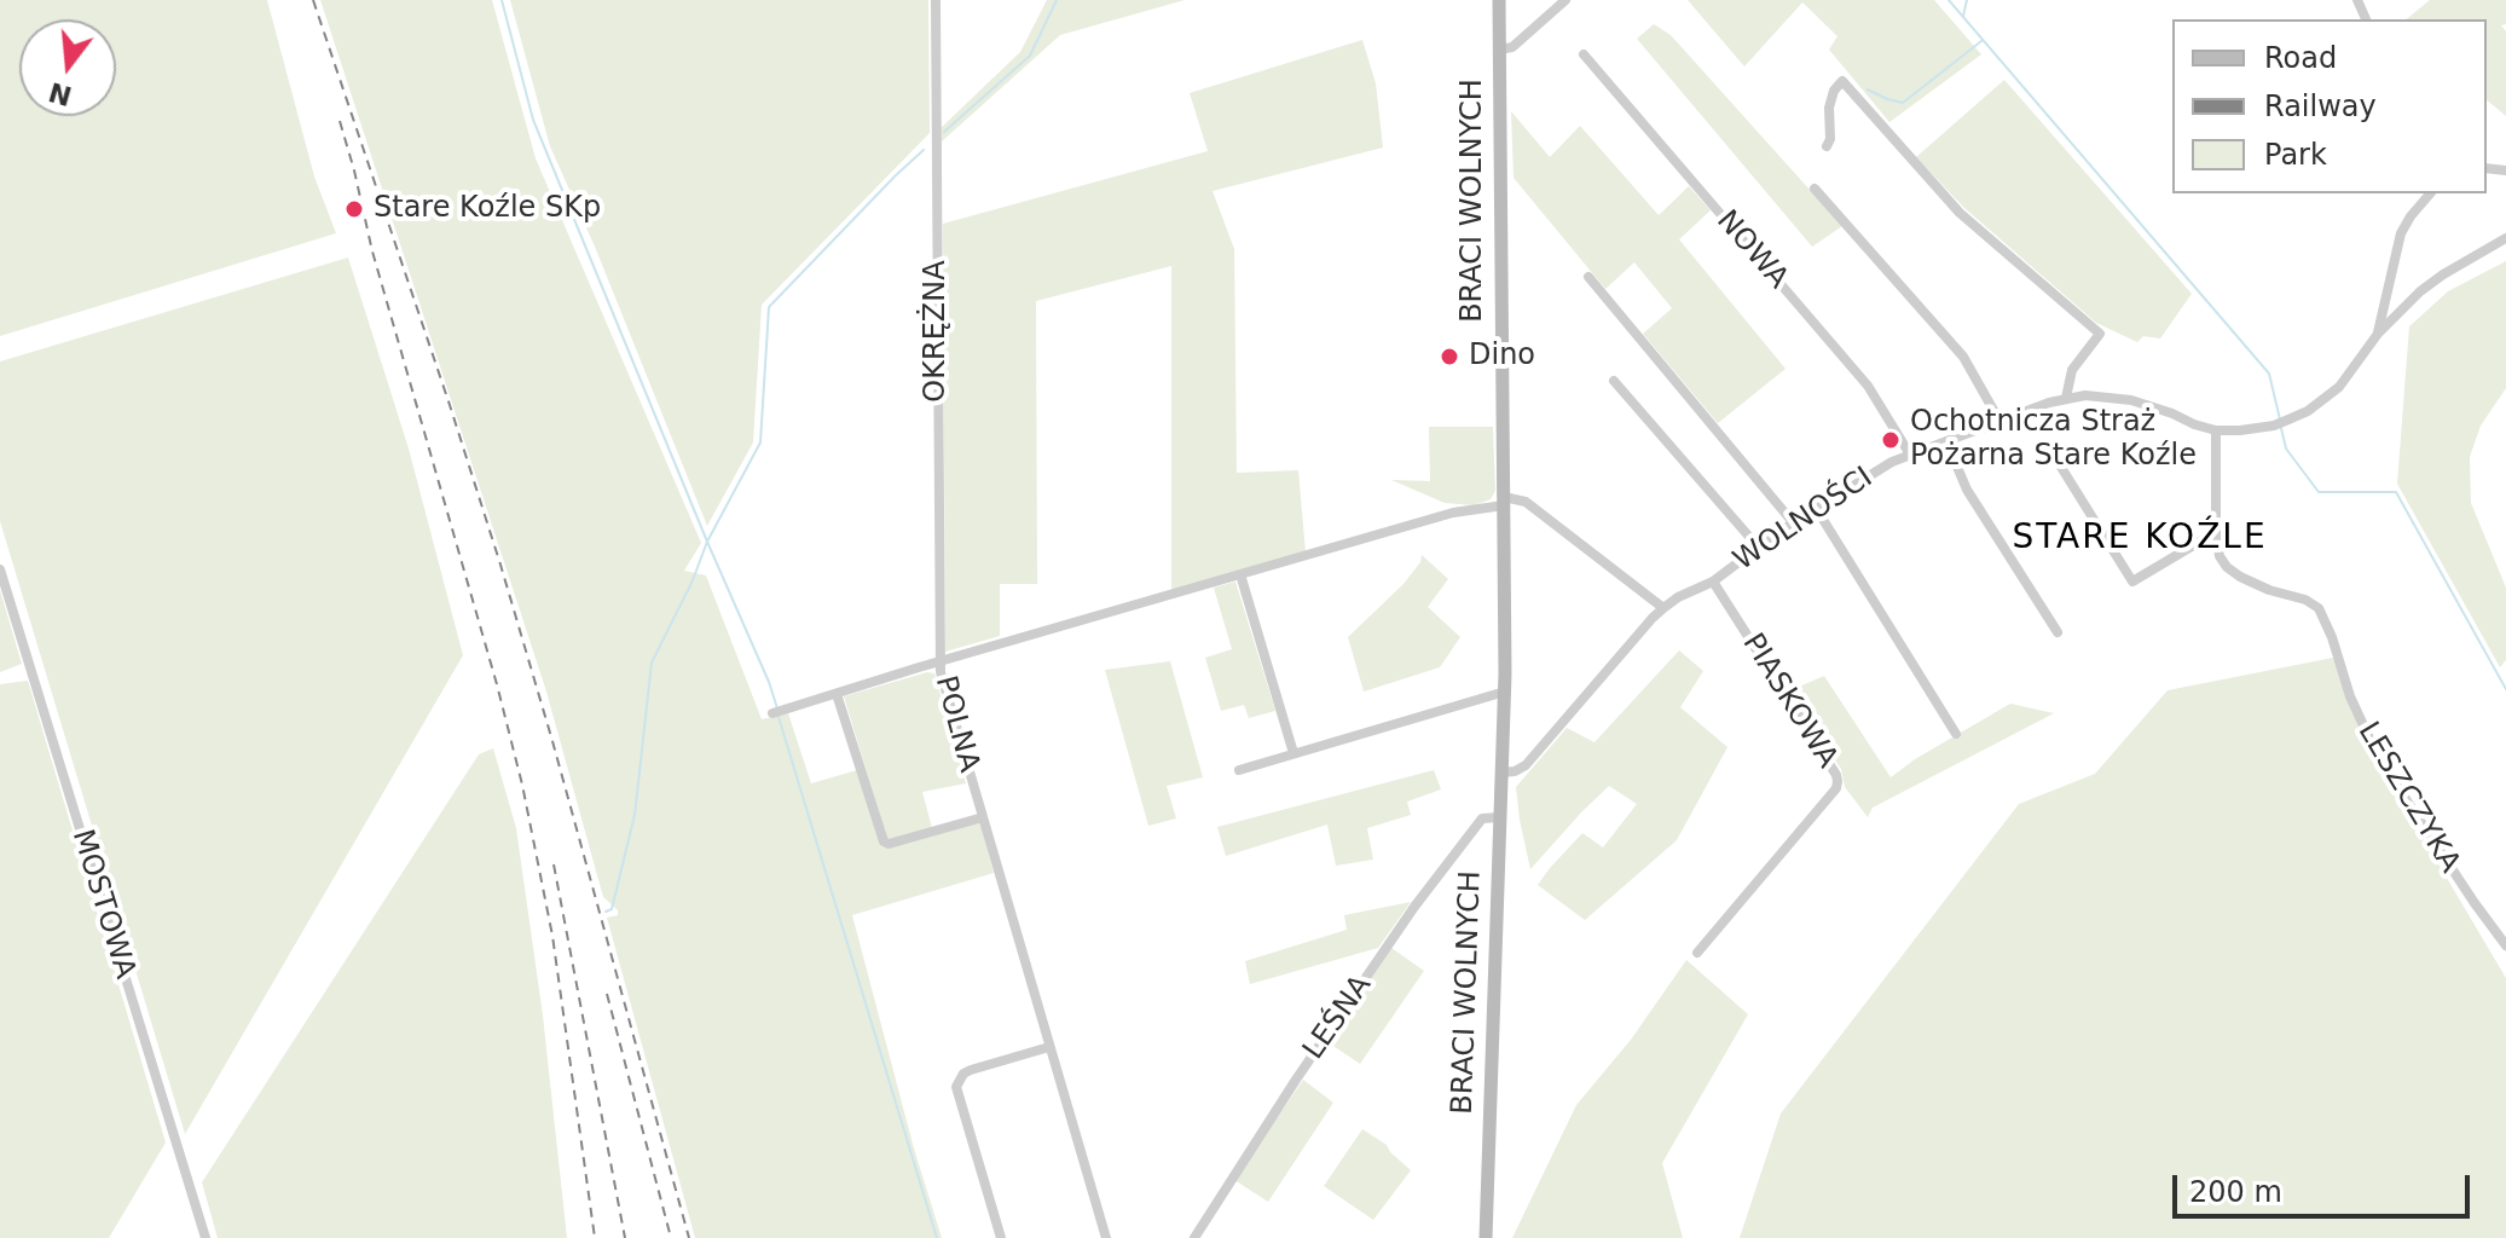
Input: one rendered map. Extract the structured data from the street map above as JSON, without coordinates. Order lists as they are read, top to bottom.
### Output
{
  "streets": {
    "main road": ["BRACI WOLNYCH"],
    "street": [
      "NOWA",
      "OKRĘŻNA",
      "WOLNOŚCI",
      "PIASKOWA",
      "POLNA",
      "LESZCZYKA",
      "MOSTOWA",
      "LEŚNA"
    ]
  },
  "crossings": [
    ["BRACI WOLNYCH", "WOLNOŚCI"],
    ["BRACI WOLNYCH", "POLNA"],
    ["BRACI WOLNYCH", "LEŚNA"],
    ["NOWA", "WOLNOŚCI"],
    ["OKRĘŻNA", "POLNA"],
    ["WOLNOŚCI", "PIASKOWA"],
    ["WOLNOŚCI", "LESZCZYKA"]
  ],
  "districts": ["STARE KOŹLE"],
  "places": ["Stare Koźle SKp", "Dino", "Ochotnicza Straż Pożarna Stare Koźle"],
  "legend": ["Road", "Railway", "Park"],
  "scale_bar": "200 m",
  "north": "bottom"
}
